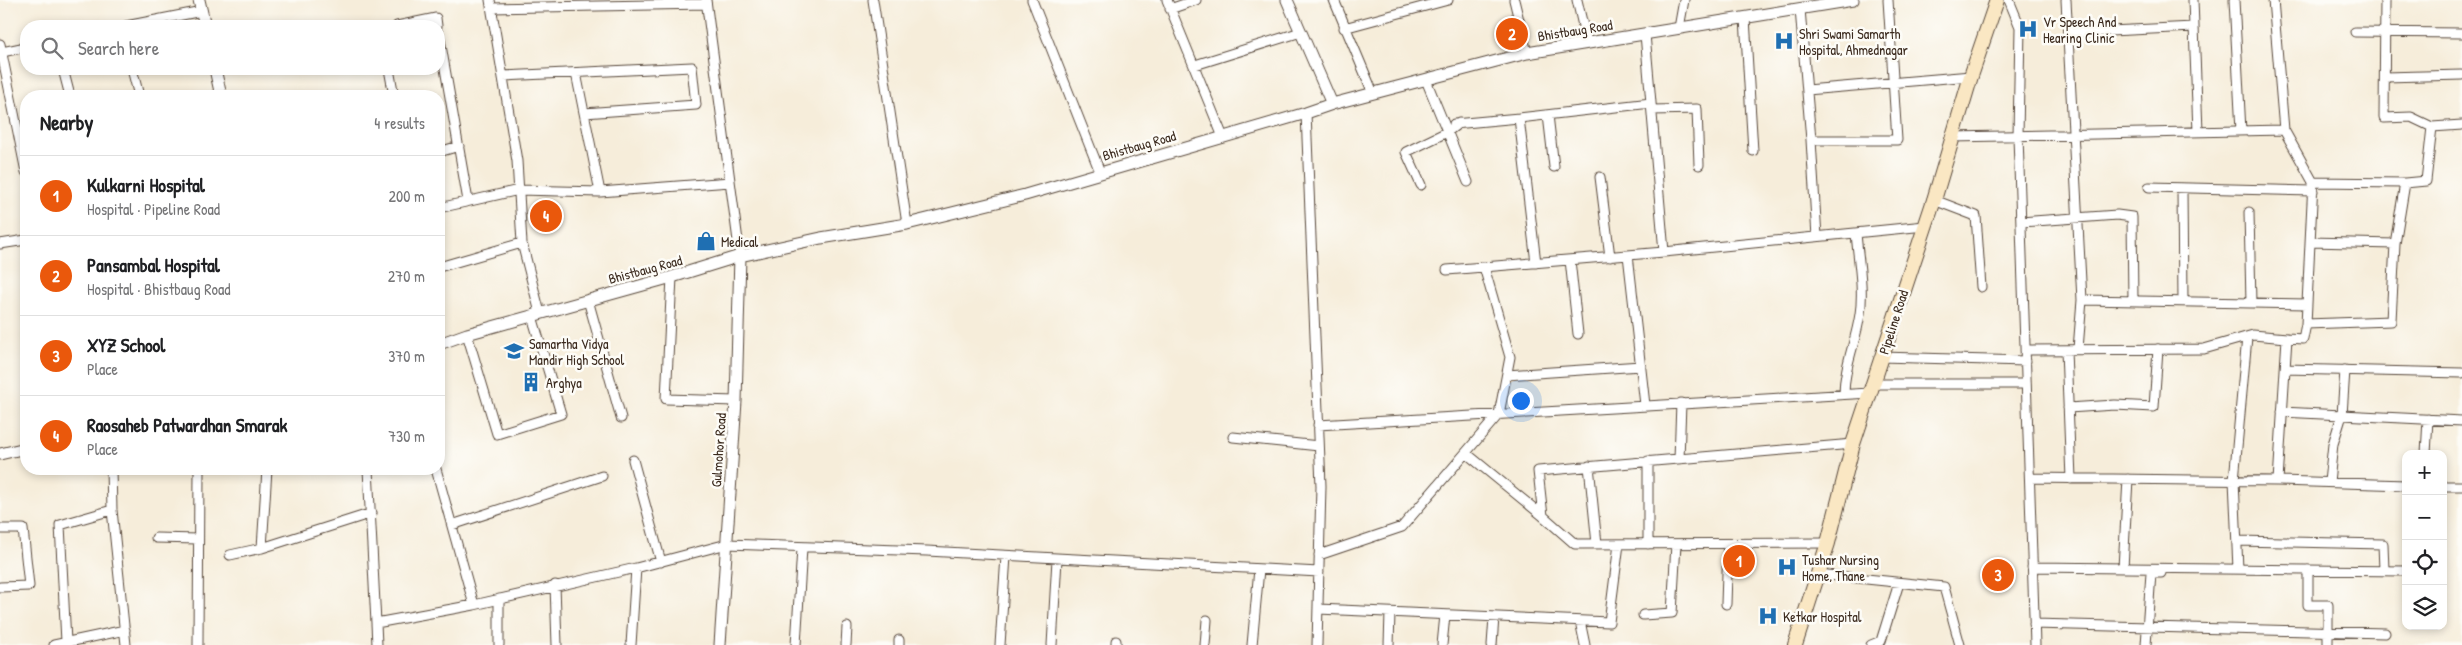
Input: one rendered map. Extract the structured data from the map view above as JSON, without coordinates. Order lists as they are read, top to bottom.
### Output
{
  "streets": {
    "main road": ["Pipeline Road"],
    "street": ["Bhistbaug Road", "Gulmohor Road"]
  },
  "crossings": [
    ["Bhistbaug Road", "Gulmohor Road"]
  ],
  "places": {
    "hospital": [
      "Vr Speech And Hearing Clinic",
      "Shri Swami Samarth Hospital, Ahmednagar",
      "Tushar Nursing Home, Thane",
      "Ketkar Hospital"
    ],
    "shop": ["Medical"],
    "school or university": ["Samartha Vidya Mandir High School"],
    "building": ["Arghya"]
  },
  "page": {
    "pins": [
      "2",
      "4",
      "1",
      "3"
    ],
    "search": "Search here",
    "heading": ["Nearby", "4 results"],
    "list": [
      {
        "mark": "1",
        "name": "Kulkarni Hospital",
        "note": "Hospital · Pipeline Road",
        "value": "200 m"
      },
      {
        "mark": "2",
        "name": "Pansambal Hospital",
        "note": "Hospital · Bhistbaug Road",
        "value": "270 m"
      },
      {
        "mark": "3",
        "name": "XYZ School",
        "note": "Place",
        "value": "370 m"
      },
      {
        "mark": "4",
        "name": "Raosaheb Patwardhan Smarak",
        "note": "Place",
        "value": "730 m"
      }
    ],
    "map_buttons": ["+", "−"]
  }
}
